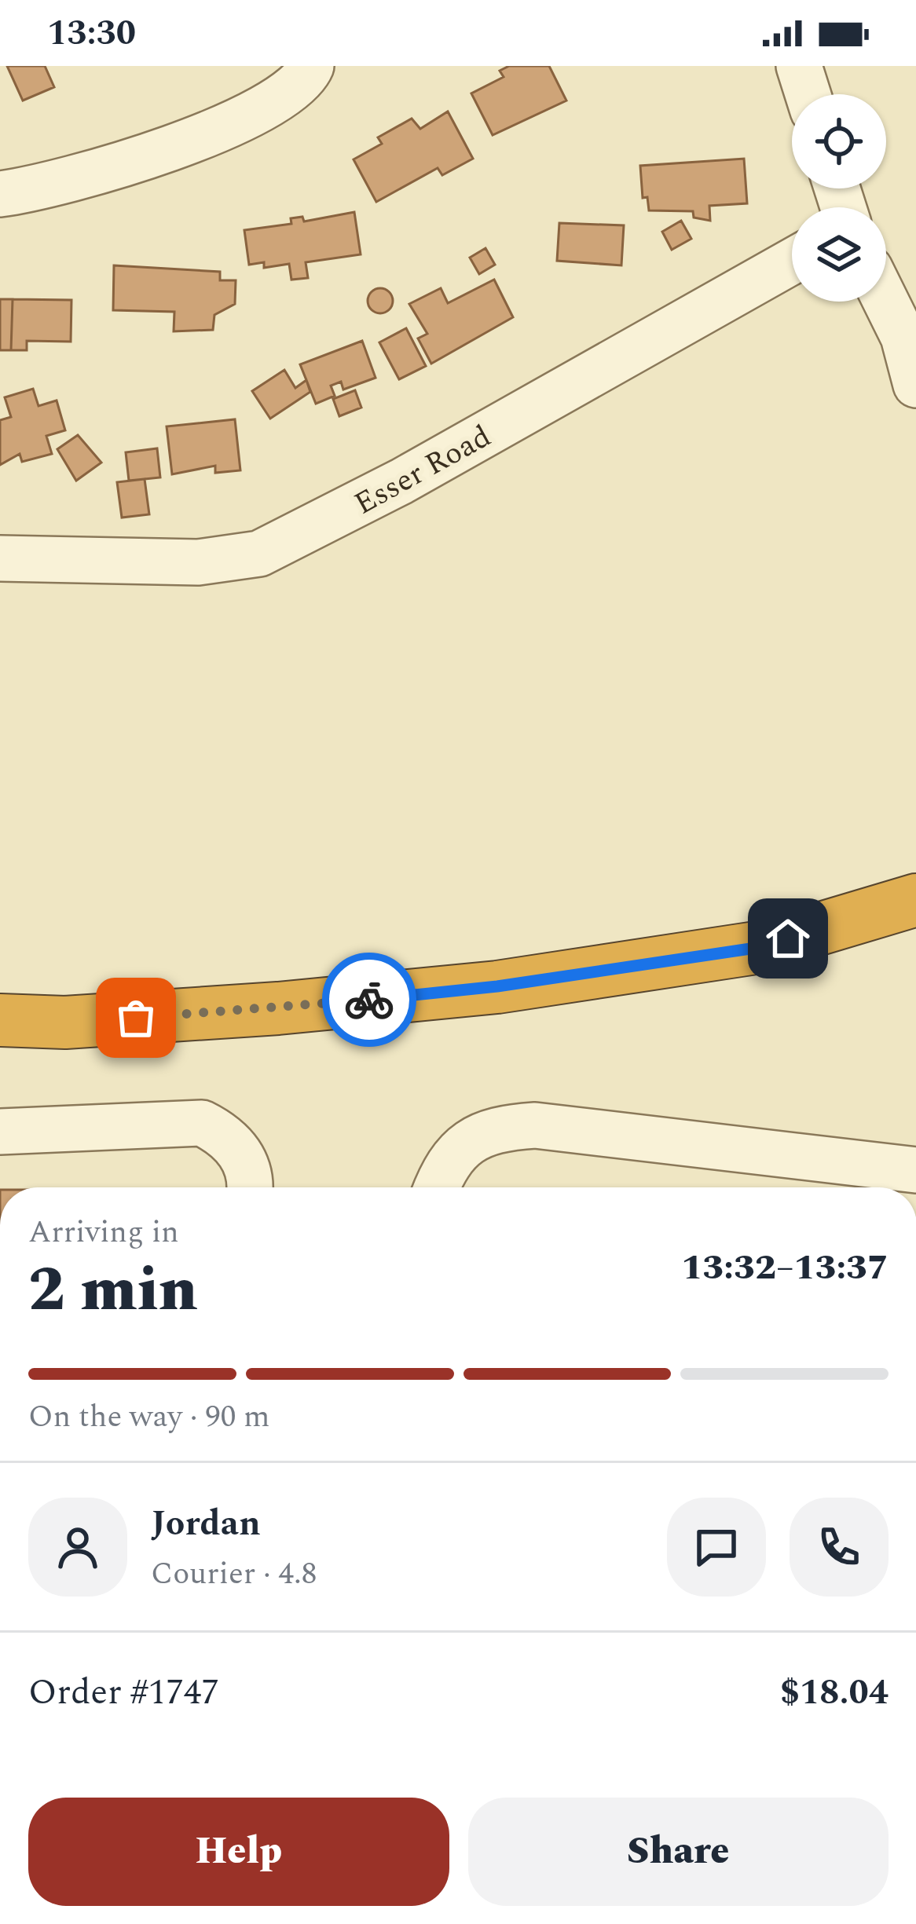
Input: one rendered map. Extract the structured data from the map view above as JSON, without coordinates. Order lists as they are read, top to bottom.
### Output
{
  "streets": {
    "street": ["Esser Road"]
  },
  "page": {
    "status": "13:30",
    "heading": ["2 min", "Arriving in", "13:32–13:37"],
    "panel": [
      "Jordan",
      "Courier · 4.8",
      "Order #1747",
      "$18.04"
    ],
    "bar": "On the way · 90 m",
    "buttons": ["Help", "Share"]
  }
}
